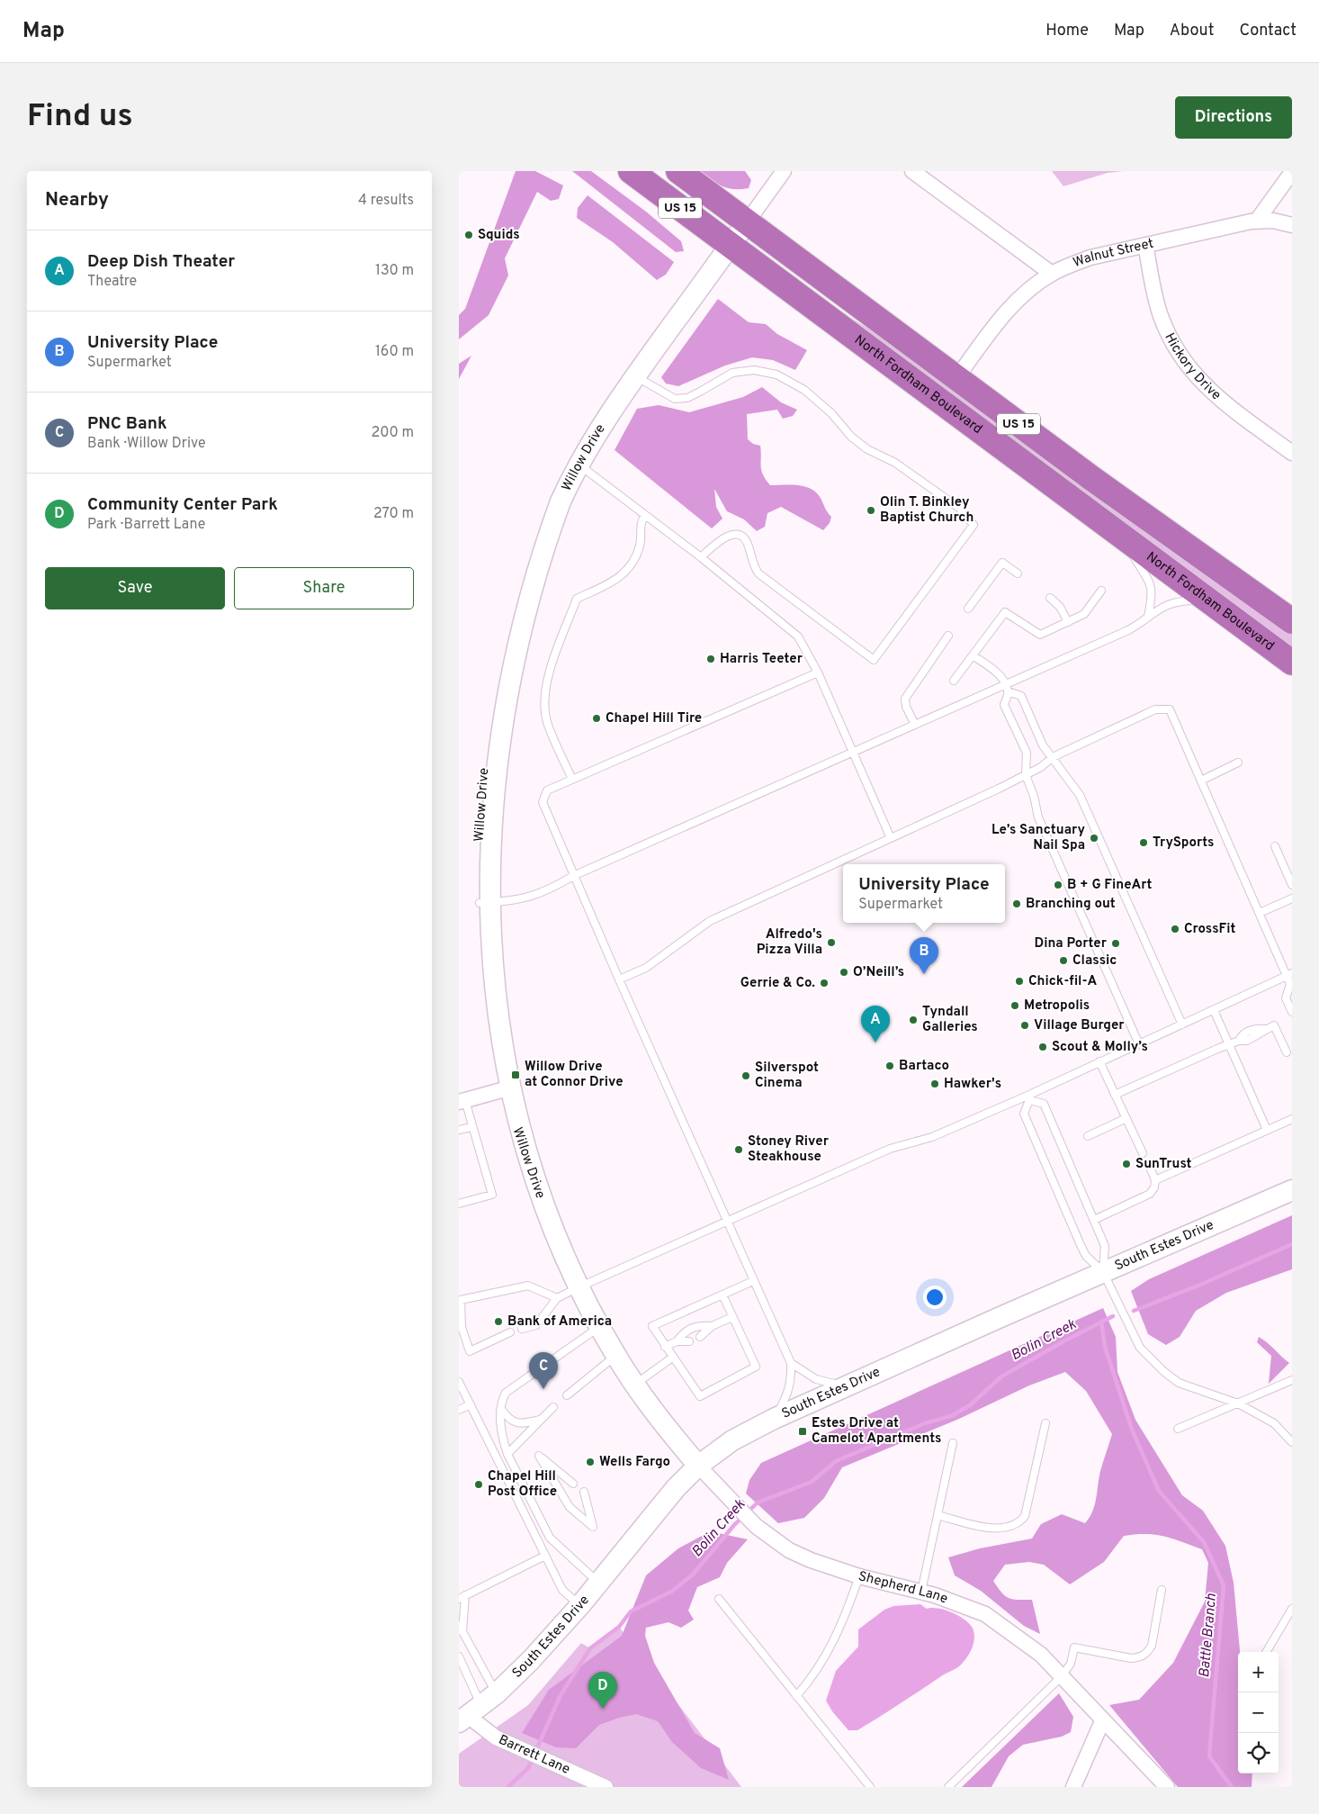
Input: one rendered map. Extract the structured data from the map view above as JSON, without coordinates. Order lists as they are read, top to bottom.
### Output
{
  "streets": {
    "highway": ["US 15", "North Fordham Boulevard"],
    "street": [
      "Walnut Street",
      "Hickory Drive",
      "Willow Drive",
      "South Estes Drive",
      "Shepherd Lane",
      "Barrett Lane"
    ]
  },
  "crossings": [
    ["Walnut Street", "Hickory Drive"],
    ["Walnut Street", "North Fordham Boulevard"],
    ["North Fordham Boulevard", "Willow Drive"],
    ["Willow Drive", "South Estes Drive"],
    ["Willow Drive", "Shepherd Lane"],
    ["South Estes Drive", "Shepherd Lane"],
    ["South Estes Drive", "Barrett Lane"]
  ],
  "water": ["Bolin Creek", "Battle Branch"],
  "places": {
    "other": [
      "Squids",
      "Olin T. Binkley Baptist Church",
      "Harris Teeter",
      "Chapel Hill Tire",
      "Le’s Sanctuary Nail Spa",
      "TrySports",
      "B + G FineArt",
      "Branching out",
      "CrossFit",
      "Alfredo's Pizza Villa",
      "Dina Porter",
      "Classic",
      "O’Neill’s",
      "Chick-fil-A",
      "Gerrie & Co.",
      "Metropolis",
      "Tyndall Galleries",
      "Village Burger",
      "Scout & Molly’s",
      "Bartaco",
      "Silverspot Cinema",
      "Hawker's",
      "Stoney River Steakhouse",
      "SunTrust",
      "Bank of America",
      "Wells Fargo",
      "Chapel Hill Post Office"
    ],
    "transit": ["Willow Drive at Connor Drive", "Estes Drive at Camelot Apartments"]
  },
  "page": {
    "header": "Map",
    "nav": [
      "Home",
      "Map",
      "About",
      "Contact"
    ],
    "buttons": [
      "Directions",
      ["Save", "Share"]
    ],
    "title": "Find us",
    "heading": ["Nearby", "4 results"],
    "list": [
      {
        "mark": "A",
        "name": "Deep Dish Theater",
        "note": "Theatre",
        "value": "130 m"
      },
      {
        "mark": "B",
        "name": "University Place",
        "note": "Supermarket",
        "value": "160 m"
      },
      {
        "mark": "C",
        "name": "PNC Bank",
        "note": "Bank · Willow Drive",
        "value": "200 m"
      },
      {
        "mark": "D",
        "name": "Community Center Park",
        "note": "Park · Barrett Lane",
        "value": "270 m"
      }
    ],
    "popup": ["University Place", "Supermarket"],
    "pins": [
      "B",
      "A",
      "C",
      "D"
    ],
    "map_buttons": ["+", "−"]
  }
}
